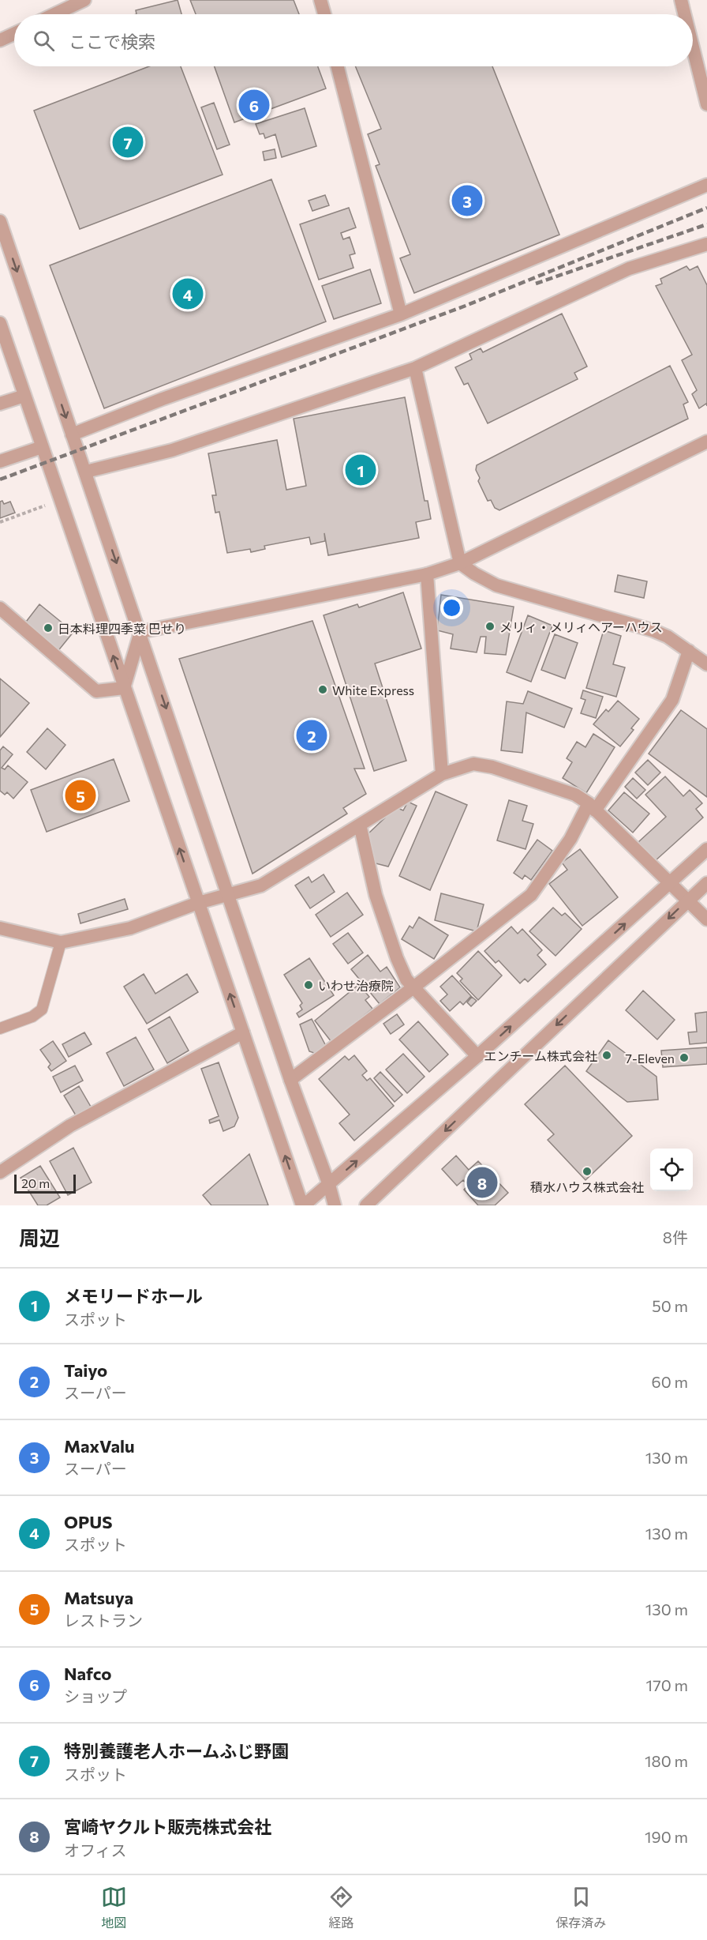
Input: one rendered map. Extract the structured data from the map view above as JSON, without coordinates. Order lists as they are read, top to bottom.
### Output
{
  "places": [
    "メリィ・メリィヘアーハウス",
    "日本料理四季菜 巴せり",
    "White Express",
    "いわせ治療院",
    "エンチーム株式会社",
    "7-Eleven",
    "積水ハウス株式会社"
  ],
  "scale_bar": "20 m",
  "page": {
    "search": "ここで検索",
    "pins": [
      "6",
      "7",
      "3",
      "4",
      "1",
      "2",
      "5",
      "8"
    ],
    "scale": "20 m",
    "heading": ["周辺", "8件"],
    "list": [
      {
        "mark": "1",
        "name": "メモリードホール",
        "note": "スポット",
        "value": "50 m"
      },
      {
        "mark": "2",
        "name": "Taiyo",
        "note": "スーパー",
        "value": "60 m"
      },
      {
        "mark": "3",
        "name": "MaxValu",
        "note": "スーパー",
        "value": "130 m"
      },
      {
        "mark": "4",
        "name": "OPUS",
        "note": "スポット",
        "value": "130 m"
      },
      {
        "mark": "5",
        "name": "Matsuya",
        "note": "レストラン",
        "value": "130 m"
      },
      {
        "mark": "6",
        "name": "Nafco",
        "note": "ショップ",
        "value": "170 m"
      },
      {
        "mark": "7",
        "name": "特別養護老人ホームふじ野園",
        "note": "スポット",
        "value": "180 m"
      },
      {
        "mark": "8",
        "name": "宮崎ヤクルト販売株式会社",
        "note": "オフィス",
        "value": "190 m"
      }
    ],
    "nav": ["地図", "経路", "保存済み"]
  }
}
